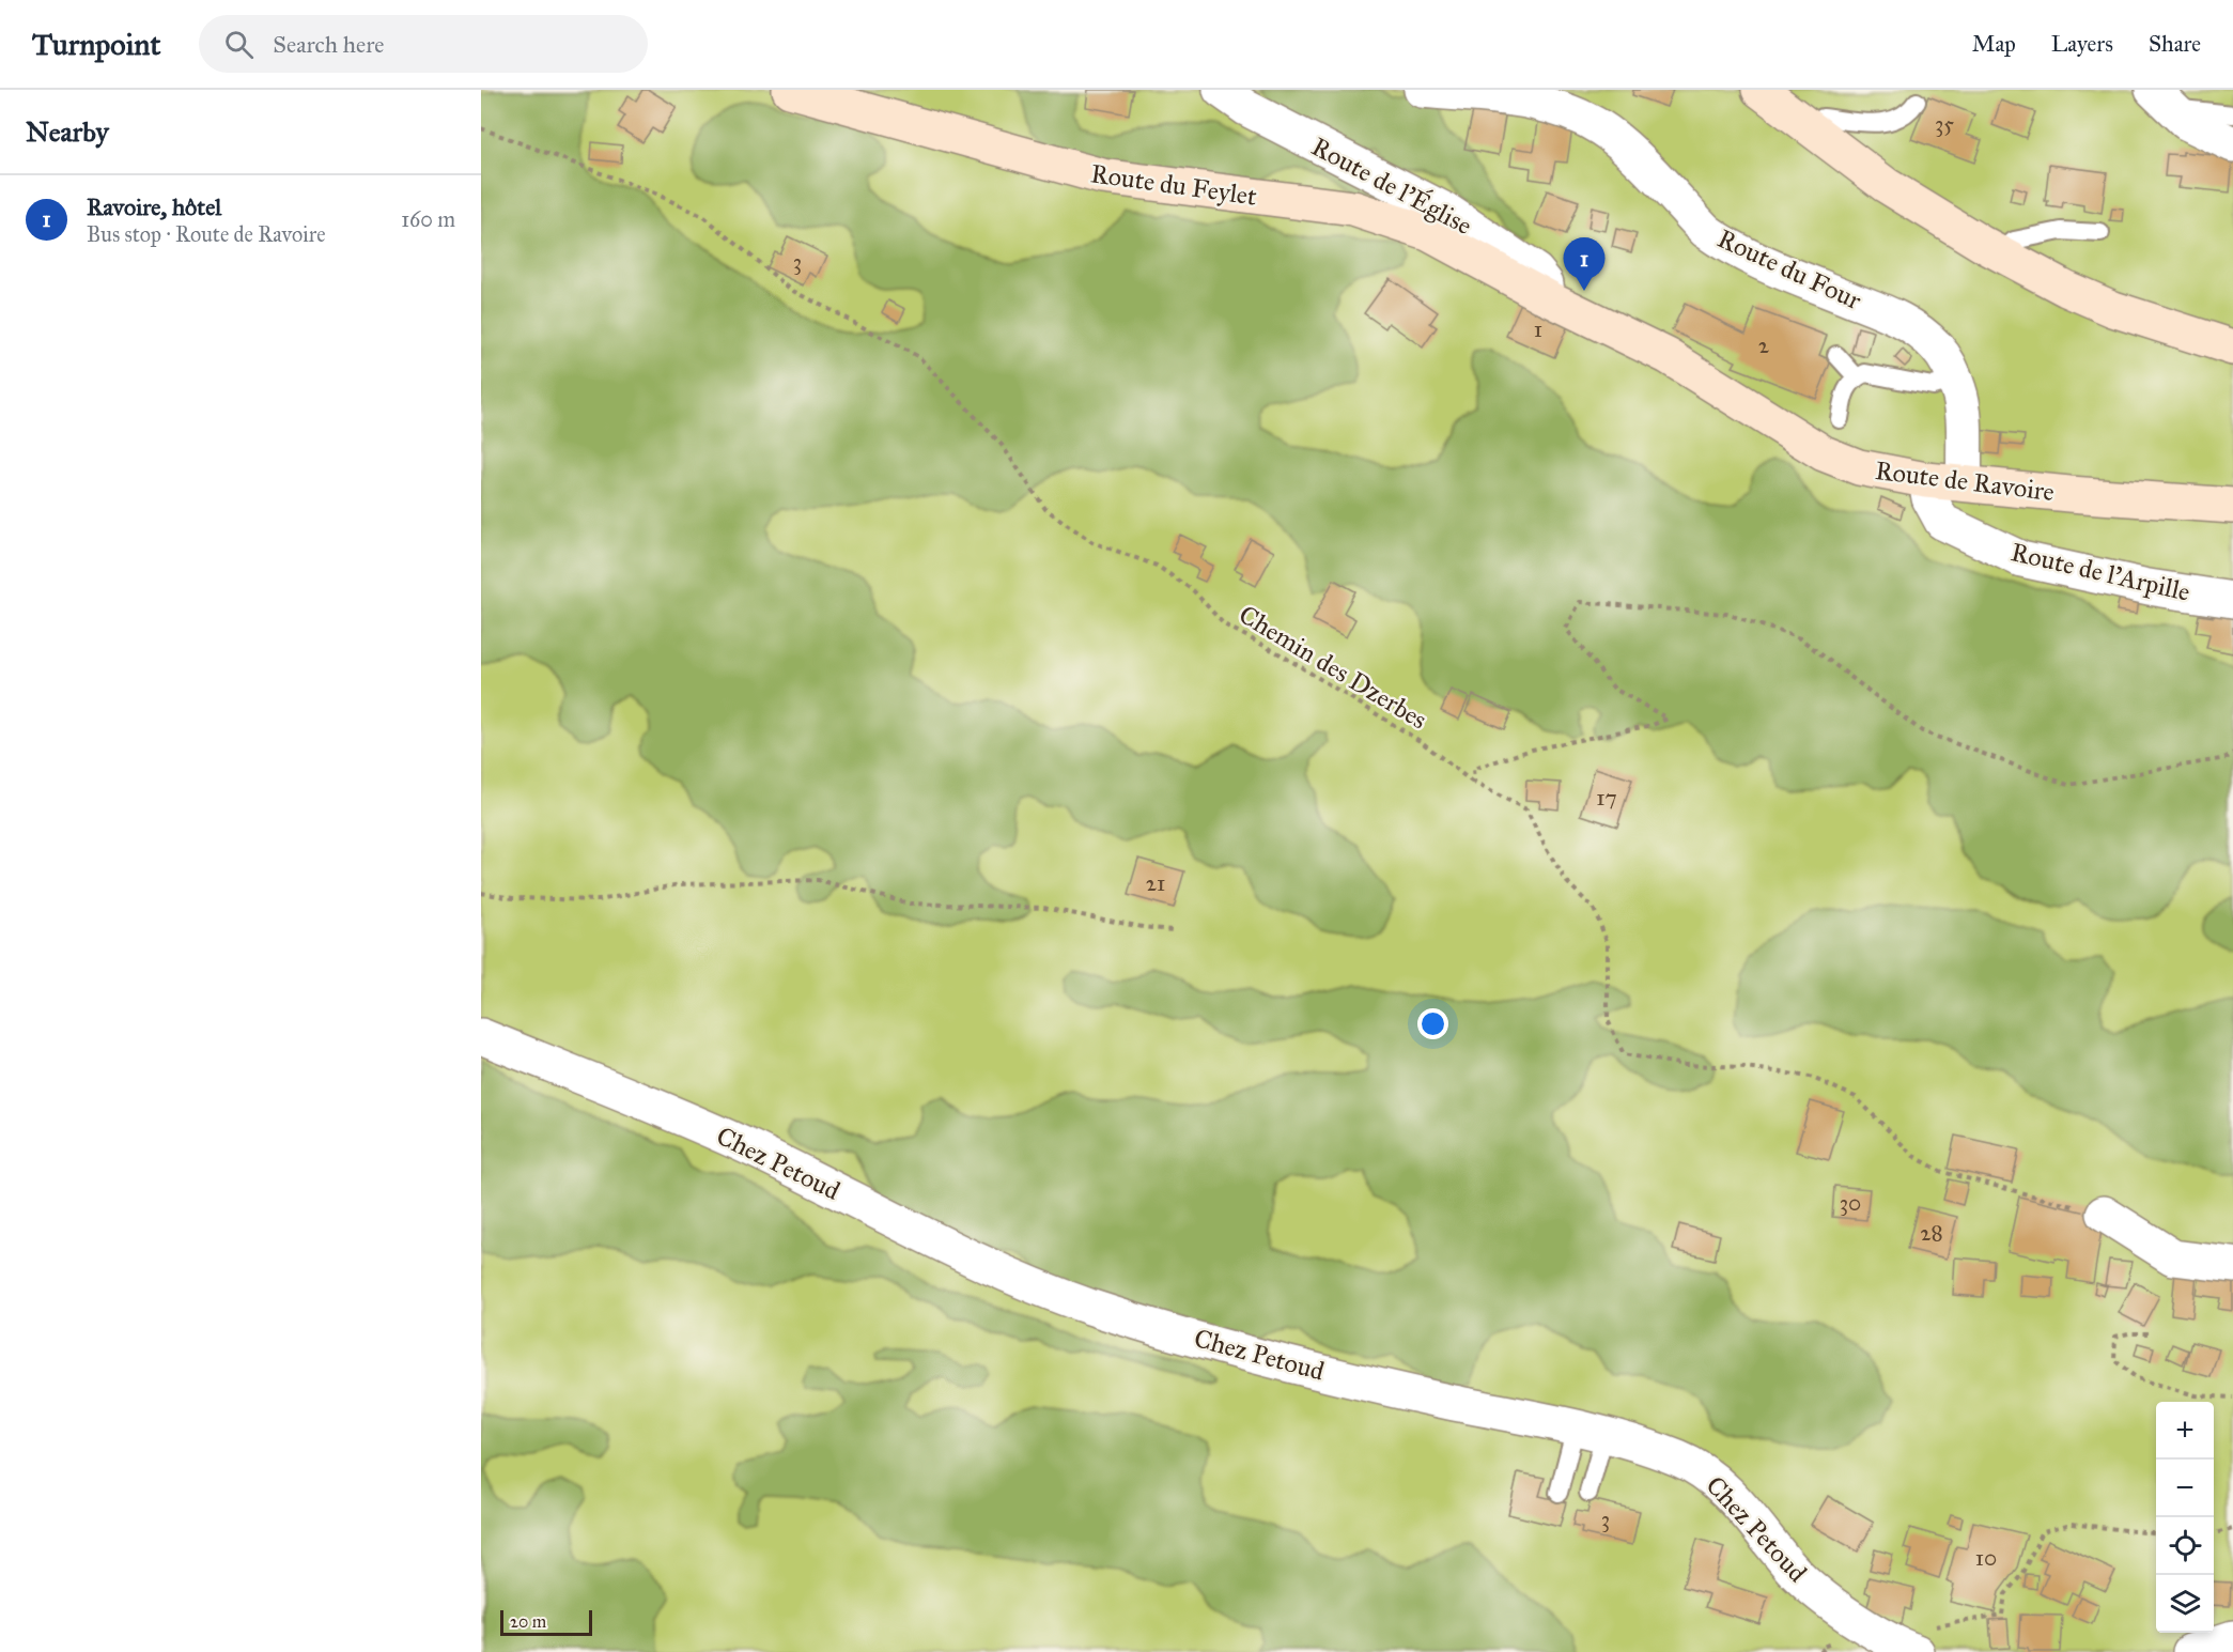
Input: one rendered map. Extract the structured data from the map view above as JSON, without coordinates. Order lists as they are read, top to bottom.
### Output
{
  "streets": {
    "street": [
      "Route du Feylet",
      "Route de l'Église",
      "Route du Four",
      "Route de Ravoire",
      "Route de l'Arpille",
      "Chez Petoud"
    ],
    "path": ["Chemin des Dzerbes"]
  },
  "crossings": [
    ["Route du Feylet", "Route de l'Église"],
    ["Route du Feylet", "Route de Ravoire"],
    ["Route de l'Église", "Route de Ravoire"],
    ["Route du Four", "Route de Ravoire"],
    ["Route de Ravoire", "Route de l'Arpille"]
  ],
  "house_numbers": [
    "35",
    "3",
    "1",
    "2",
    "17",
    "21",
    "30",
    "28",
    "3",
    "10"
  ],
  "scale_bar": "20 m",
  "page": {
    "header": "Turnpoint",
    "search": "Search here",
    "nav": ["Map", "Layers", "Share"],
    "heading": "Nearby",
    "list": [
      {
        "mark": "1",
        "name": "Ravoire, hôtel",
        "note": "Bus stop · Route de Ravoire",
        "value": "160 m"
      }
    ],
    "pins": "1",
    "map_buttons": ["+", "−"],
    "scale": "20 m"
  }
}
